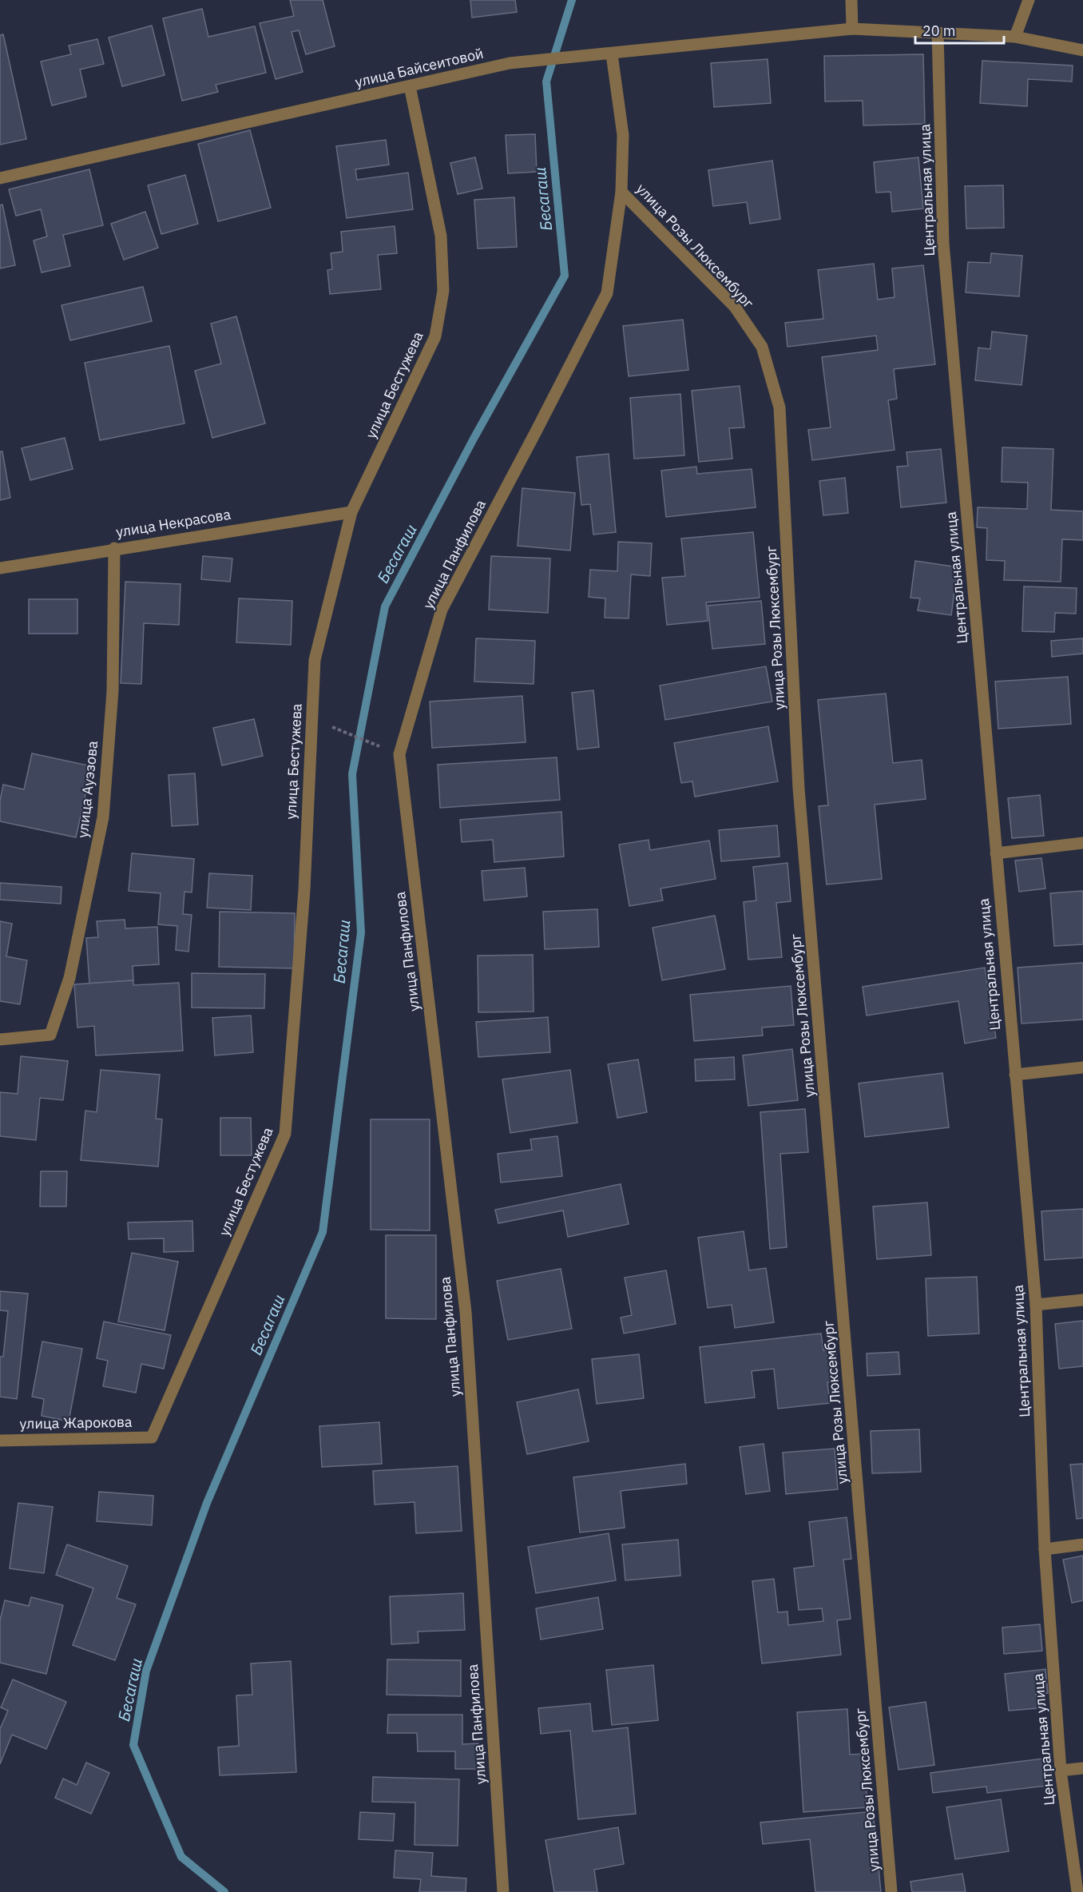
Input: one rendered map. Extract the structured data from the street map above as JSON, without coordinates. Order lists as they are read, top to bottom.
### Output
{
  "streets": {
    "street": [
      "улица Байсеитовой",
      "Центральная улица",
      "улица Розы Люксембург",
      "улица Бестужева",
      "улица Некрасова",
      "улица Панфилова",
      "улица Ауэзова",
      "улица Жарокова"
    ]
  },
  "crossings": [
    ["улица Байсеитовой", "Центральная улица"],
    ["улица Байсеитовой", "улица Бестужева"],
    ["улица Байсеитовой", "улица Панфилова"],
    ["улица Розы Люксембург", "улица Панфилова"],
    ["улица Бестужева", "улица Некрасова"],
    ["улица Бестужева", "улица Жарокова"],
    ["улица Некрасова", "улица Ауэзова"]
  ],
  "water": ["Бесагаш"],
  "scale_bar": "20 m"
}
